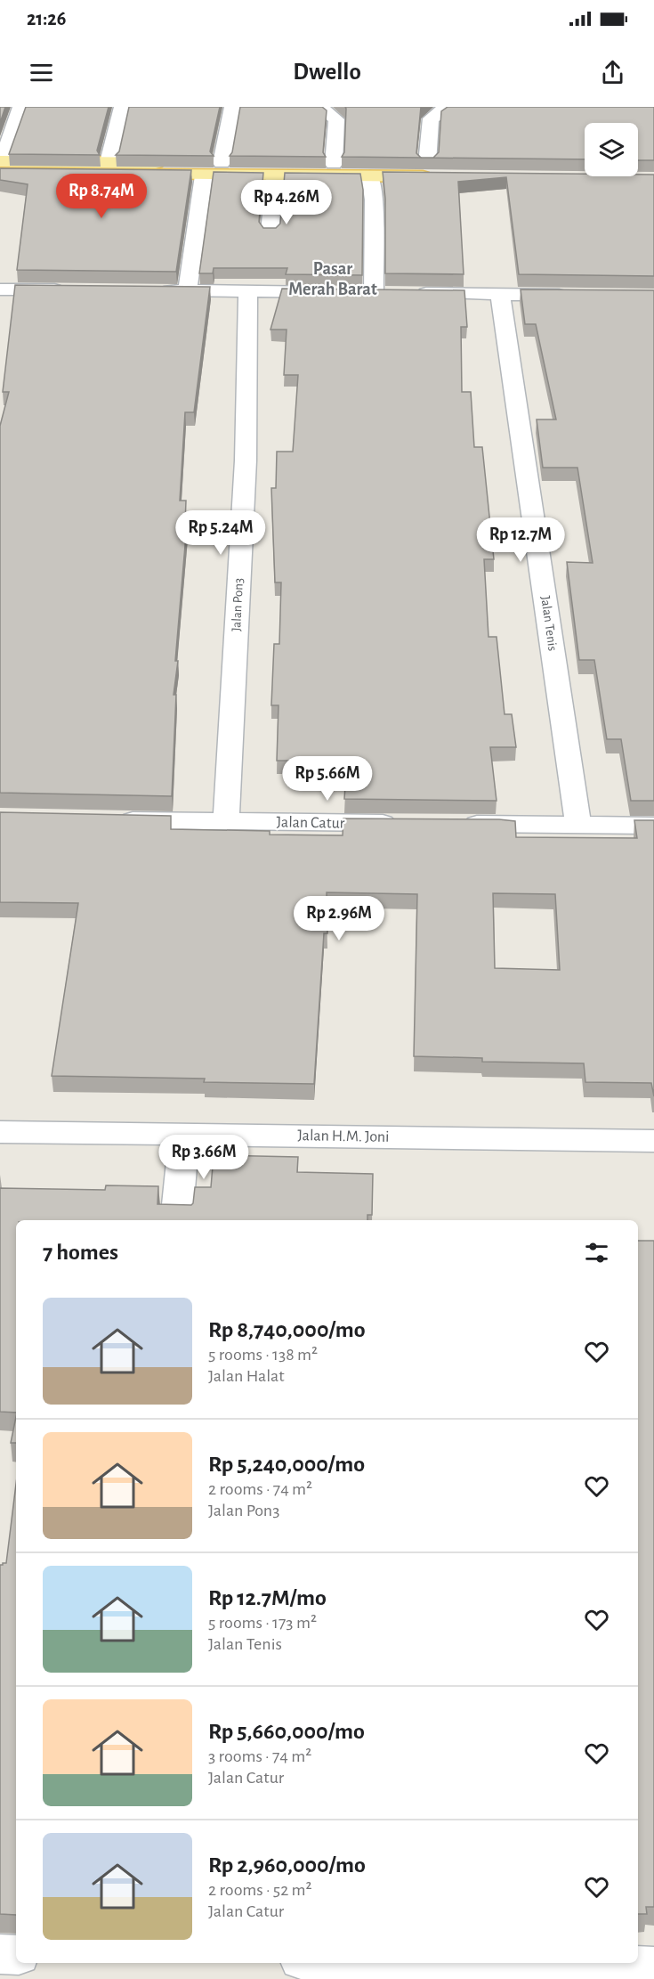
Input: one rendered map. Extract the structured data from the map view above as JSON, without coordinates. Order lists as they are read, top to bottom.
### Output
{
  "streets": {
    "street": [
      "Jalan Pon3",
      "Jalan Tenis",
      "Jalan Catur",
      "Jalan H.M. Joni"
    ]
  },
  "crossings": [
    ["Jalan Pon3", "Jalan Catur"]
  ],
  "districts": ["Pasar Merah Barat"],
  "page": {
    "status": "21:26",
    "header": "Dwello",
    "price": [
      "Rp 8.74M",
      "Rp 4.26M",
      "Rp 5.24M",
      "Rp 12.7M",
      "Rp 5.66M",
      "Rp 2.96M",
      "Rp 3.66M"
    ],
    "heading": "7 homes",
    "list": [
      {
        "name": "Rp 8,740,000/mo",
        "note": "5 rooms · 138 m² · Jalan Halat"
      },
      {
        "name": "Rp 5,240,000/mo",
        "note": "2 rooms · 74 m² · Jalan Pon3"
      },
      {
        "name": "Rp 12.7M/mo",
        "note": "5 rooms · 173 m² · Jalan Tenis"
      },
      {
        "name": "Rp 5,660,000/mo",
        "note": "3 rooms · 74 m² · Jalan Catur"
      },
      {
        "name": "Rp 2,960,000/mo",
        "note": "2 rooms · 52 m² · Jalan Catur"
      }
    ]
  }
}
